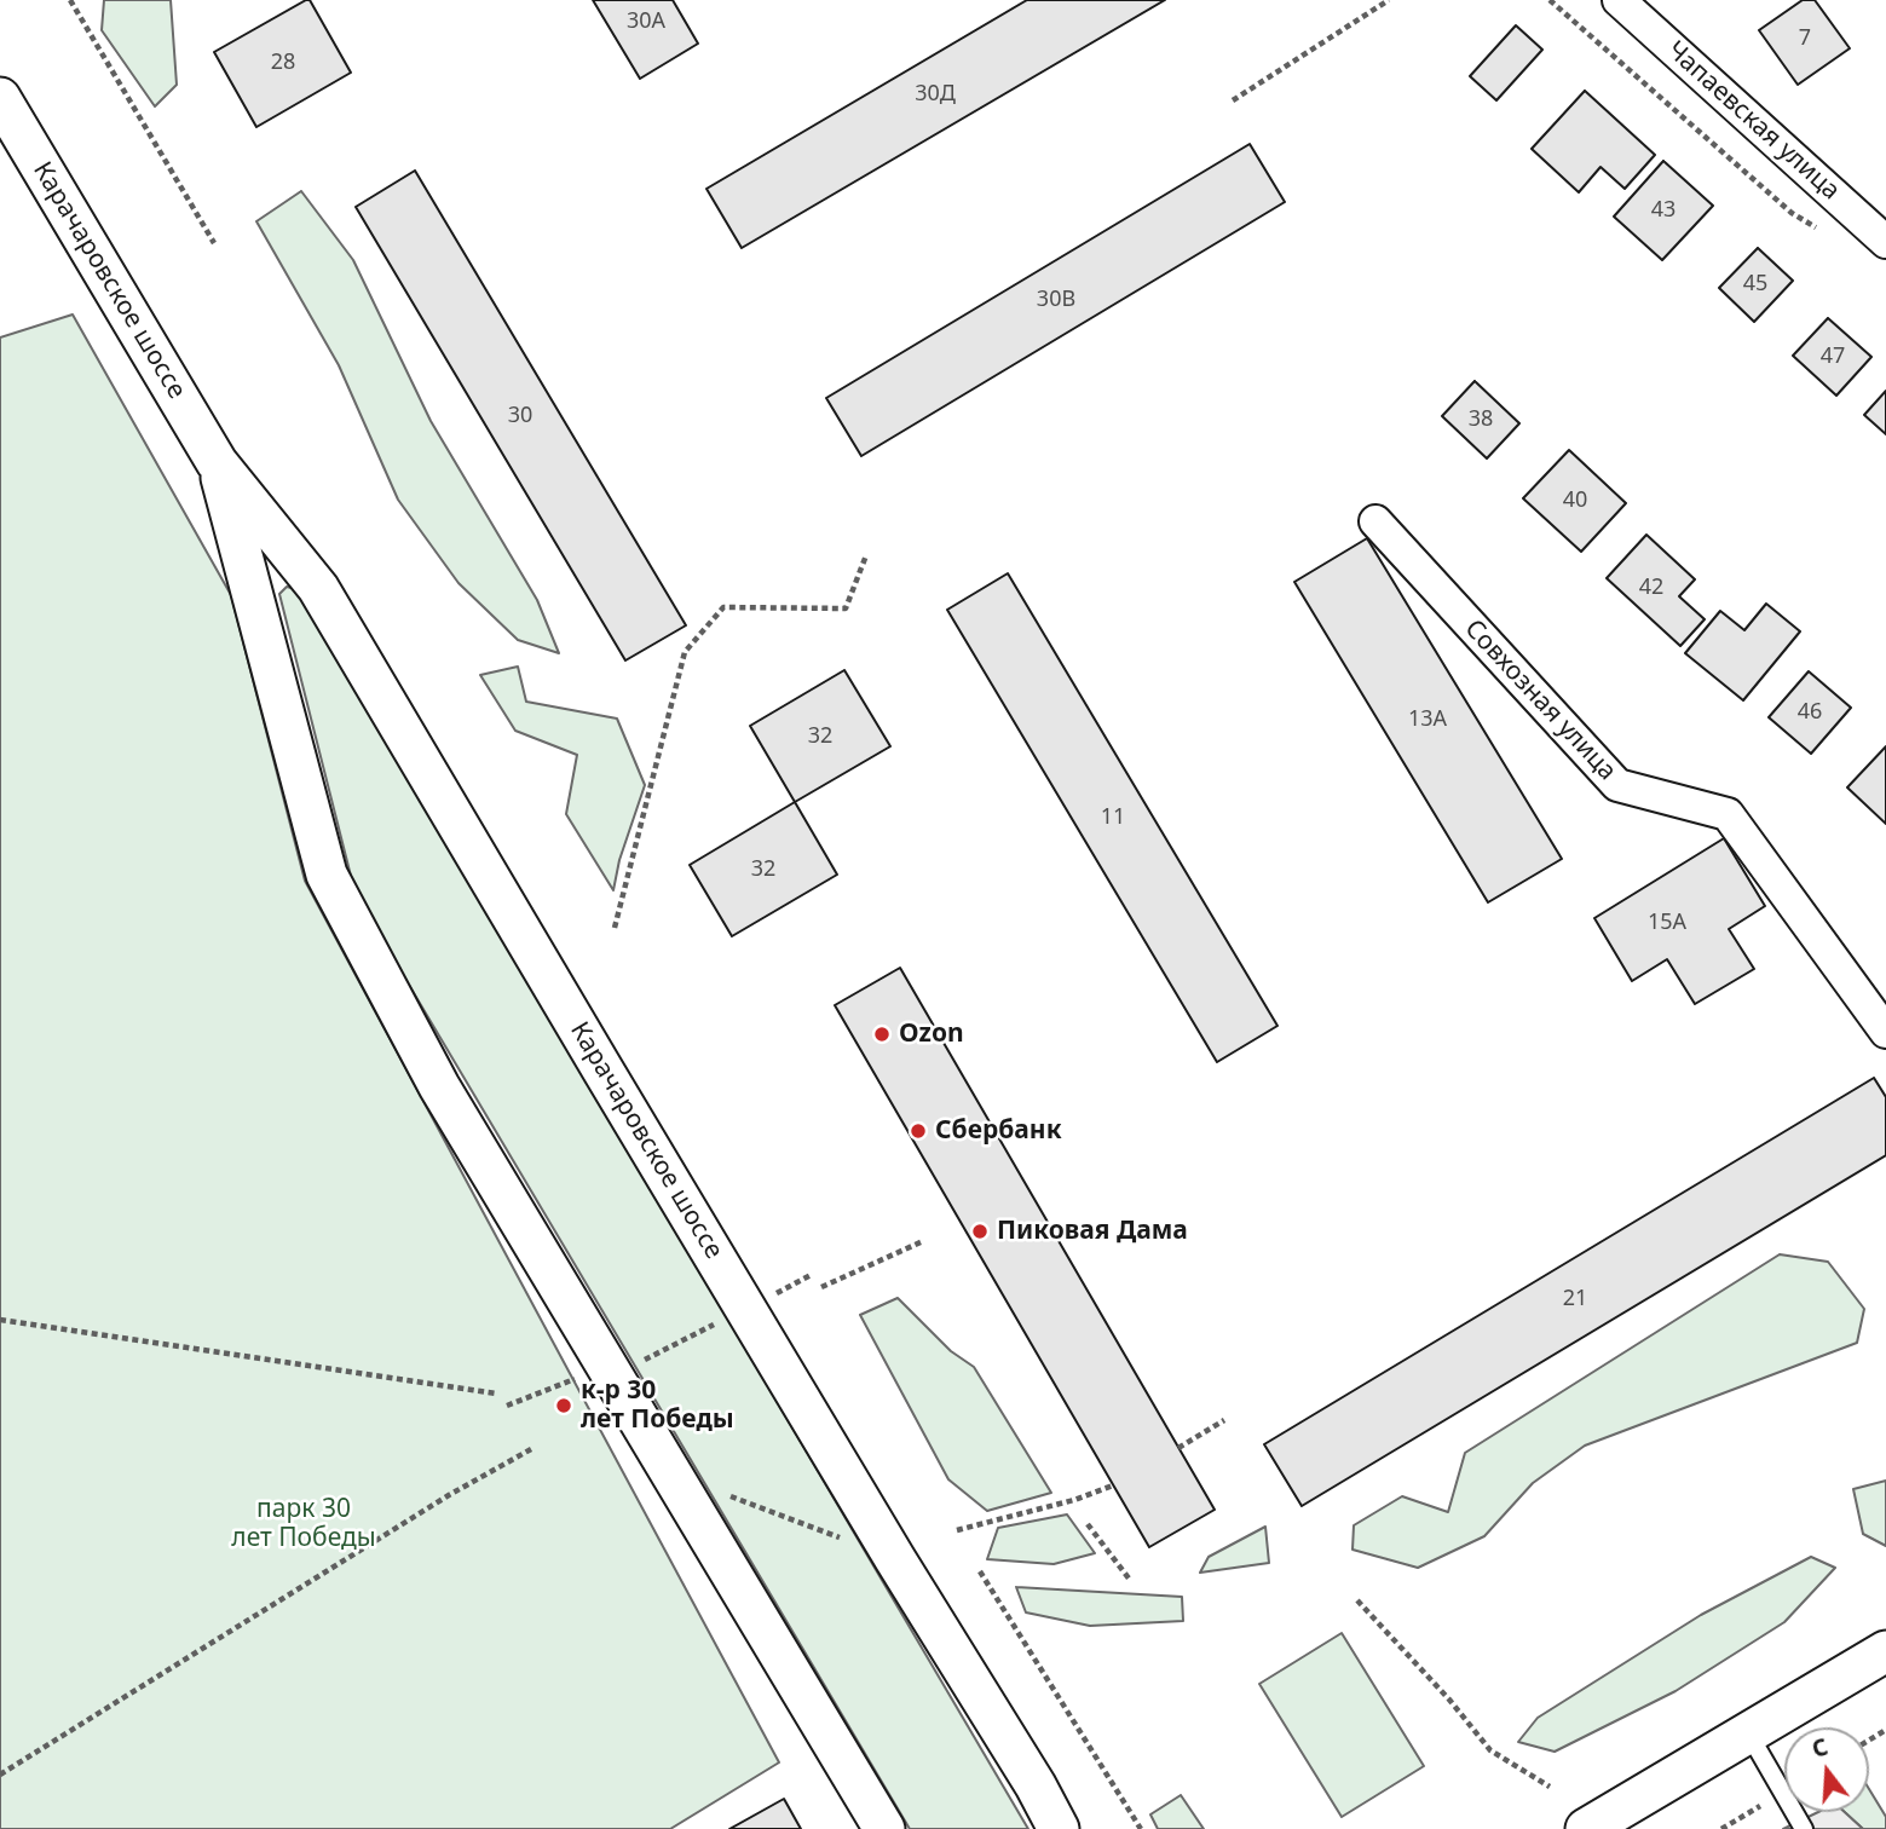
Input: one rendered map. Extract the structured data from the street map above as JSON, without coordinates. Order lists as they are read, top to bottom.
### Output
{
  "streets": {
    "street": ["Чапаевская улица", "Карачаровское шоссе", "Совхозная улица"]
  },
  "parks": ["парк 30 лет Победы"],
  "places": [
    "Ozon",
    "Сбербанк",
    "Пиковая Дама",
    "к-р 30 лет Победы"
  ],
  "house_numbers": [
    "30А",
    "7",
    "28",
    "30Д",
    "43",
    "45",
    "30В",
    "47",
    "30",
    "38",
    "40",
    "42",
    "46",
    "13А",
    "32",
    "11",
    "32",
    "15А",
    "21"
  ],
  "north": "top"
}
